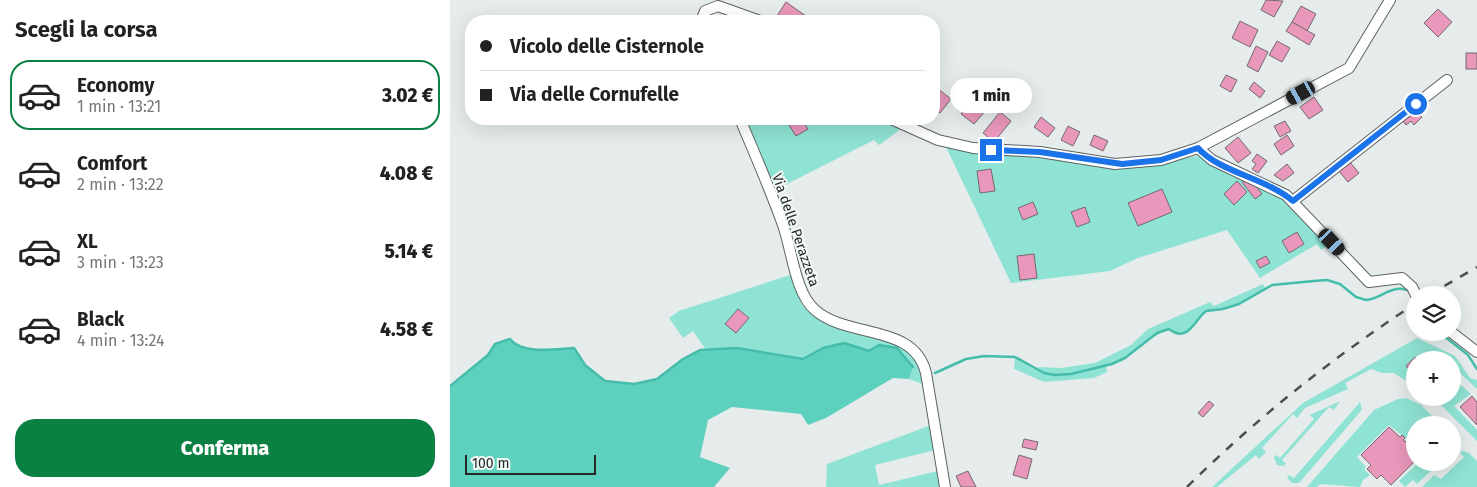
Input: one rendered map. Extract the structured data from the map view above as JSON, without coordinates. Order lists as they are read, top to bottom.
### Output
{
  "streets": {
    "street": ["Via delle Perazzeta"]
  },
  "scale_bar": "100 m",
  "page": {
    "heading": "Scegli la corsa",
    "banner": ["Vicolo delle Cisternole", "Via delle Cornufelle"],
    "list": [
      {
        "name": "Economy",
        "note": "1 min · 13:21",
        "value": "3.02 €"
      },
      {
        "name": "Comfort",
        "note": "2 min · 13:22",
        "value": "4.08 €"
      },
      {
        "name": "XL",
        "note": "3 min · 13:23",
        "value": "5.14 €"
      },
      {
        "name": "Black",
        "note": "4 min · 13:24",
        "value": "4.58 €"
      }
    ],
    "bubble": "1 min",
    "map_buttons": ["+", "−"],
    "buttons": "Conferma",
    "scale": "100 m"
  }
}
